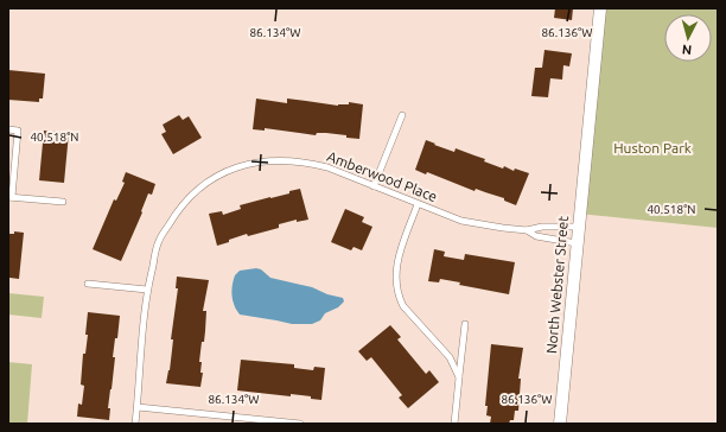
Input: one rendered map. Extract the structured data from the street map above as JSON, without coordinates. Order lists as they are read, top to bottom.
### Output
{
  "streets": {
    "street": ["North Webster Street"],
    "lane": ["Amberwood Place"]
  },
  "crossings": [
    ["Amberwood Place", "North Webster Street"]
  ],
  "parks": ["Huston Park"],
  "north": "bottom",
  "coordinates": ["86.134°W", "86.136°W", "40.518°N"]
}
